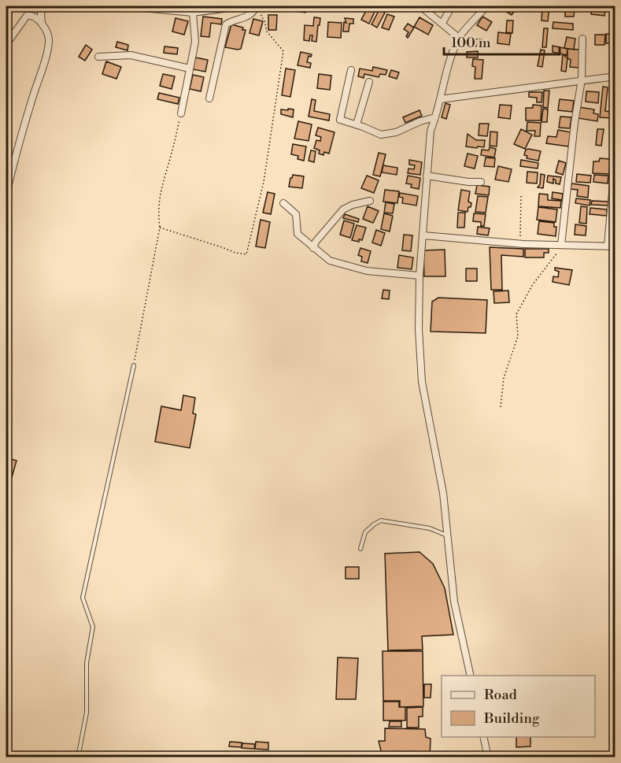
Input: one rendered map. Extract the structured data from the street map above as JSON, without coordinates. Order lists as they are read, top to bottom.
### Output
{
  "legend": ["Road", "Building"],
  "scale_bar": "100 m"
}
